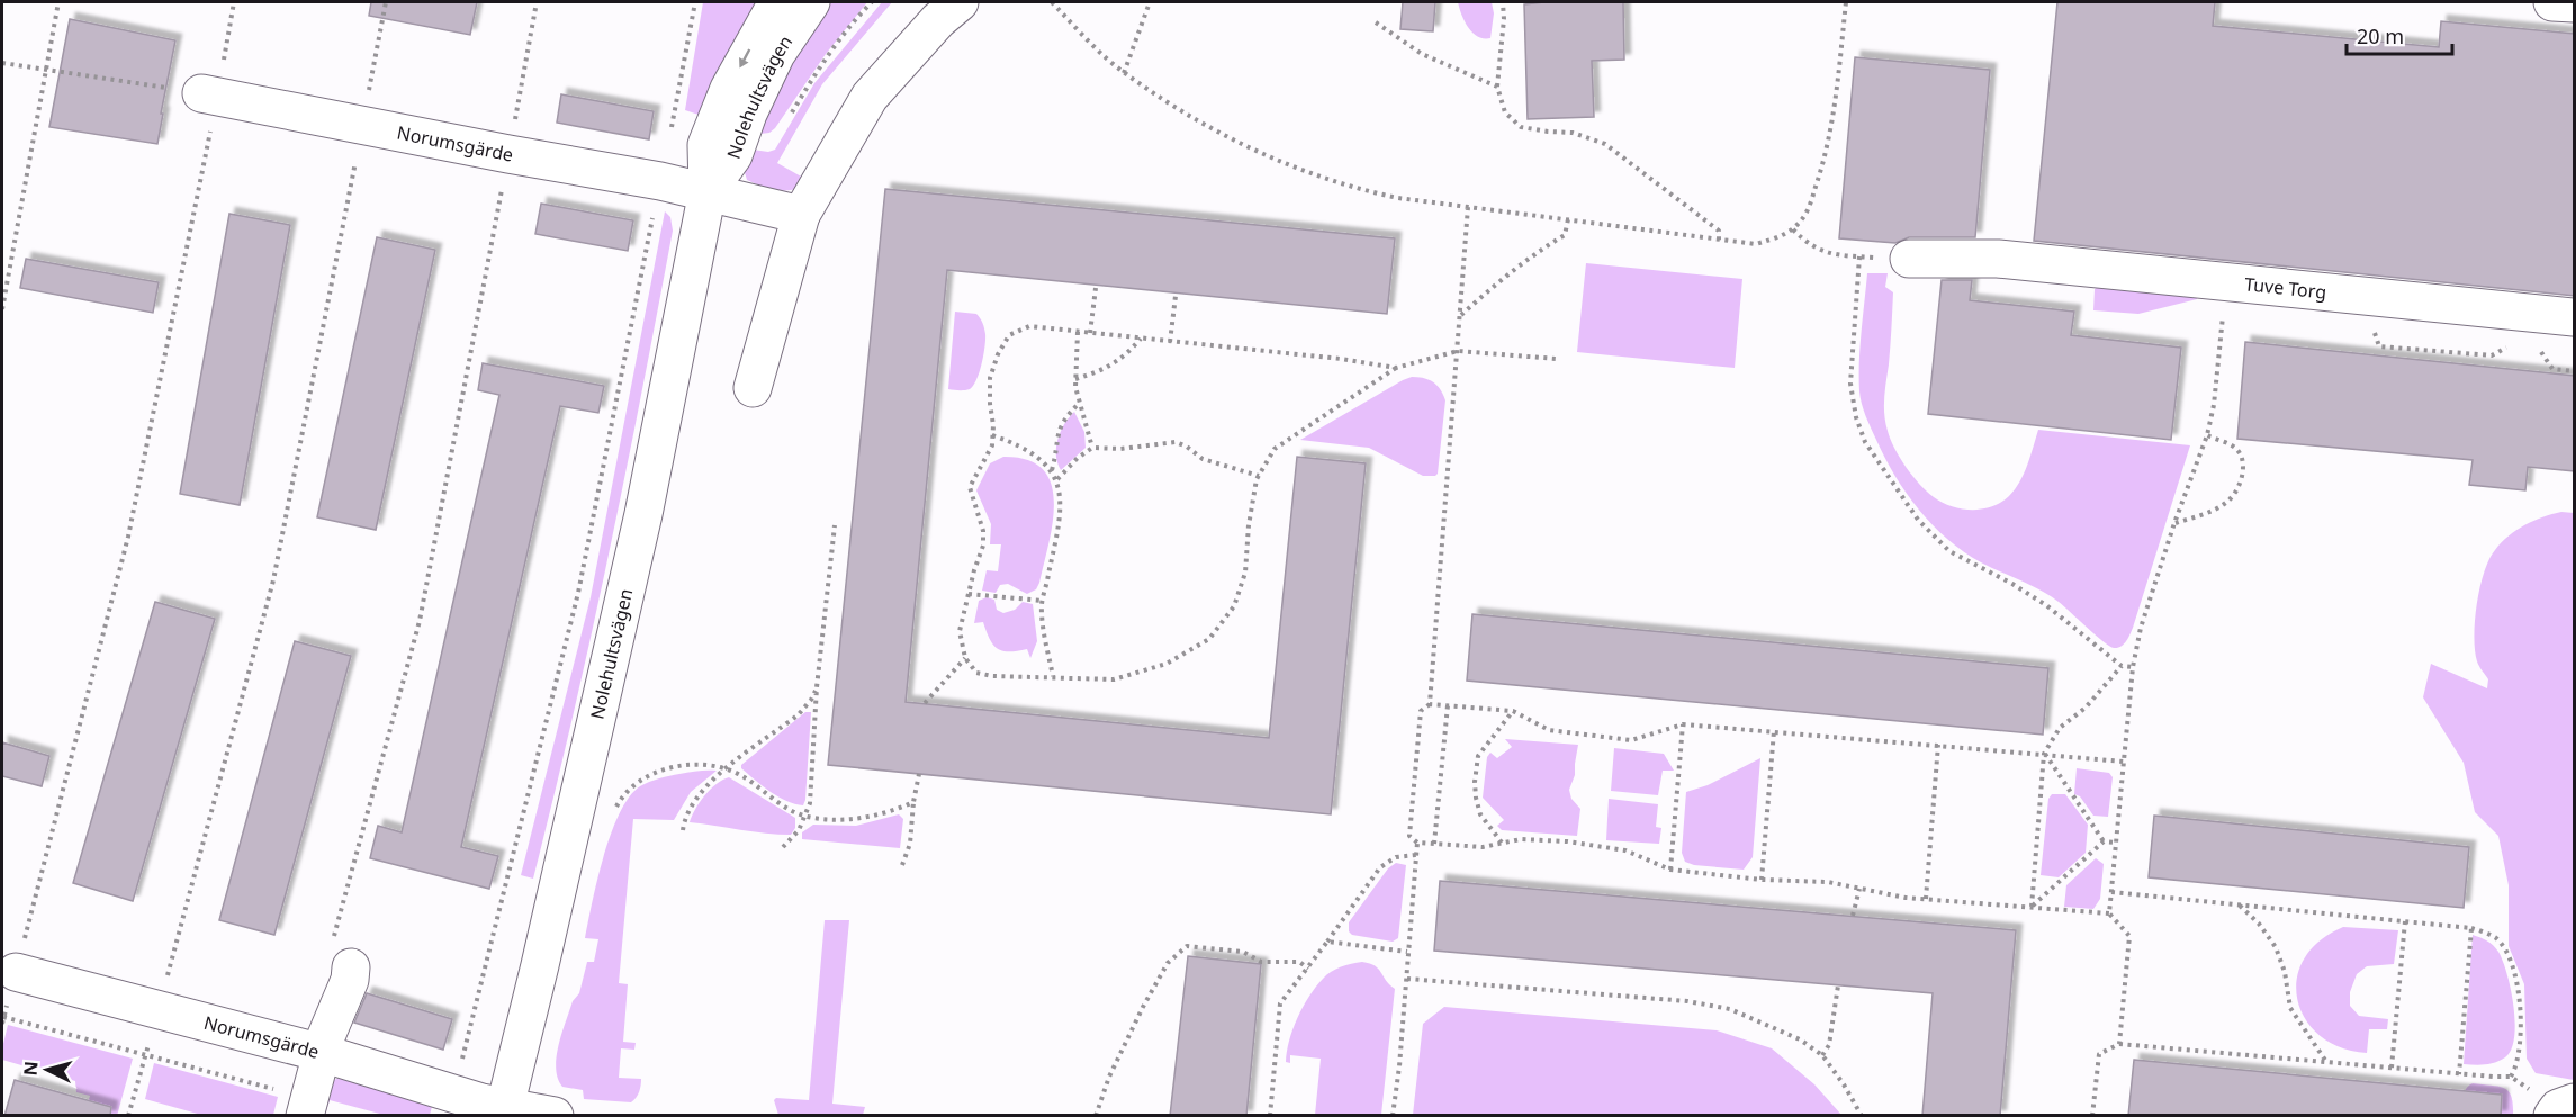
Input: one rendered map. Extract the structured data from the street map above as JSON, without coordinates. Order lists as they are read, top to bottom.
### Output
{
  "streets": {
    "street": ["Nolehultsvägen", "Norumsgärde", "Tuve Torg"]
  },
  "crossings": [
    ["Nolehultsvägen", "Norumsgärde"]
  ],
  "scale_bar": "20 m",
  "north": "left"
}
